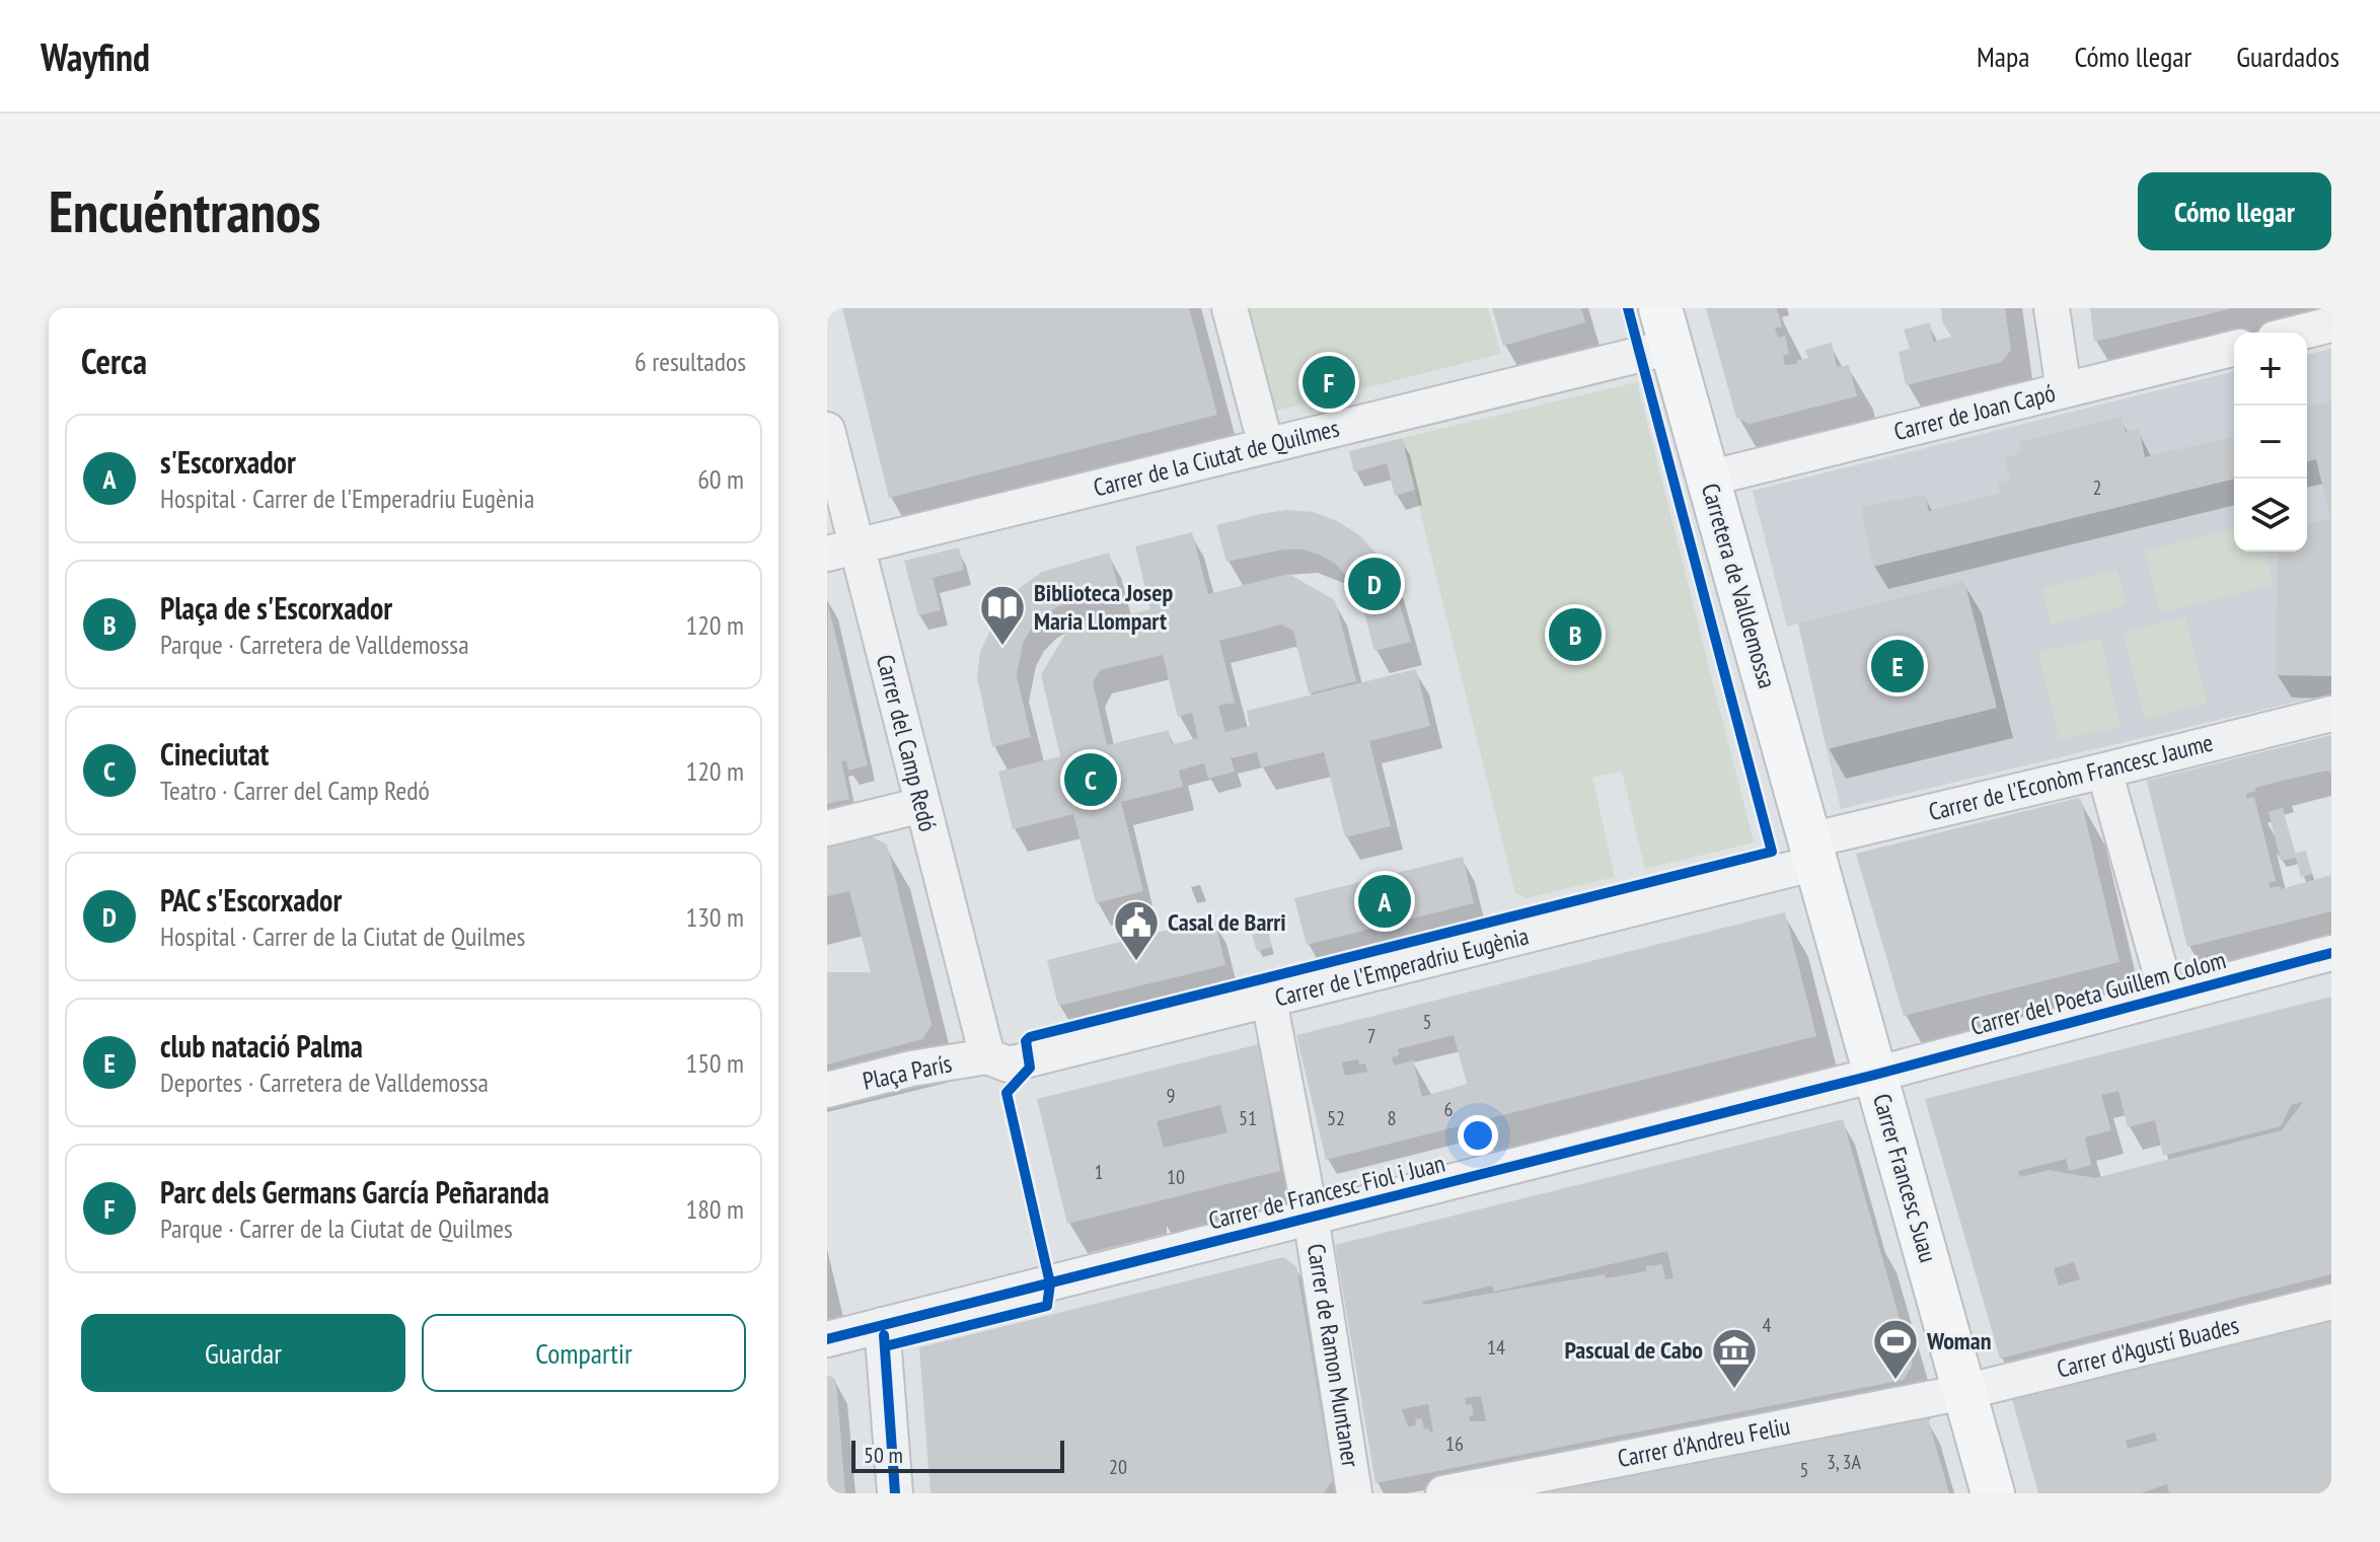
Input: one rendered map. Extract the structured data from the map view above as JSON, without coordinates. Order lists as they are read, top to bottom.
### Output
{
  "streets": {
    "main road": ["Carretera de Valldemossa", "Carrer Francesc Suau"],
    "street": [
      "Carrer de Joan Capó",
      "Carrer de la Ciutat de Quilmes",
      "Carrer del Camp Redó",
      "Carrer de l'Econòm Francesc Jaume",
      "Carrer de l'Emperadriu Eugènia",
      "Carrer del Poeta Guillem Colom",
      "Plaça París",
      "Carrer de Francesc Fiol i Juan",
      "Carrer d'Agustí Buades",
      "Carrer de Ramon Muntaner",
      "Carrer d'Andreu Feliu"
    ]
  },
  "crossings": [
    ["Carrer de Joan Capó", "Carretera de Valldemossa"],
    ["Carrer de la Ciutat de Quilmes", "Carretera de Valldemossa"],
    ["Carrer de la Ciutat de Quilmes", "Carrer del Camp Redó"],
    ["Carretera de Valldemossa", "Carrer de l'Econòm Francesc Jaume"],
    ["Carretera de Valldemossa", "Carrer de l'Emperadriu Eugènia"],
    ["Carretera de Valldemossa", "Carrer Francesc Suau"],
    ["Carrer del Camp Redó", "Carrer de l'Emperadriu Eugènia"],
    ["Carrer del Camp Redó", "Plaça París"],
    ["Carrer de l'Econòm Francesc Jaume", "Carrer de l'Emperadriu Eugènia"],
    ["Carrer de l'Econòm Francesc Jaume", "Carrer Francesc Suau"],
    ["Carrer de l'Emperadriu Eugènia", "Plaça París"],
    ["Carrer de l'Emperadriu Eugènia", "Carrer Francesc Suau"],
    ["Carrer de l'Emperadriu Eugènia", "Carrer de Ramon Muntaner"],
    ["Carrer del Poeta Guillem Colom", "Carrer Francesc Suau"],
    ["Carrer del Poeta Guillem Colom", "Carrer de Francesc Fiol i Juan"],
    ["Carrer Francesc Suau", "Carrer de Francesc Fiol i Juan"],
    ["Carrer Francesc Suau", "Carrer d'Agustí Buades"],
    ["Carrer Francesc Suau", "Carrer d'Andreu Feliu"],
    ["Carrer de Francesc Fiol i Juan", "Carrer de Ramon Muntaner"],
    ["Carrer d'Agustí Buades", "Carrer d'Andreu Feliu"]
  ],
  "places": {
    "library": ["Biblioteca Josep Maria Llompart"],
    "public building": ["Casal de Barri"],
    "sports": ["Woman"],
    "museum": ["Pascual de Cabo"]
  },
  "house_numbers": [
    "2",
    "5",
    "7",
    "9",
    "6",
    "51",
    "52",
    "8",
    "1",
    "10",
    "4",
    "14",
    "16",
    "3, 3A",
    "20",
    "5"
  ],
  "scale_bar": "50 m",
  "page": {
    "header": "Wayfind",
    "nav": ["Mapa", "Cómo llegar", "Guardados"],
    "buttons": [
      "Cómo llegar",
      ["Guardar", "Compartir"]
    ],
    "title": "Encuéntranos",
    "heading": ["Cerca", "6 resultados"],
    "map_buttons": ["+", "−"],
    "pins": [
      "F",
      "D",
      "B",
      "E",
      "C",
      "A"
    ],
    "list": [
      {
        "mark": "A",
        "name": "s'Escorxador",
        "note": "Hospital · Carrer de l'Emperadriu Eugènia",
        "value": "60 m"
      },
      {
        "mark": "B",
        "name": "Plaça de s'Escorxador",
        "note": "Parque · Carretera de Valldemossa",
        "value": "120 m"
      },
      {
        "mark": "C",
        "name": "Cineciutat",
        "note": "Teatro · Carrer del Camp Redó",
        "value": "120 m"
      },
      {
        "mark": "D",
        "name": "PAC s'Escorxador",
        "note": "Hospital · Carrer de la Ciutat de Quilmes",
        "value": "130 m"
      },
      {
        "mark": "E",
        "name": "club natació Palma",
        "note": "Deportes · Carretera de Valldemossa",
        "value": "150 m"
      },
      {
        "mark": "F",
        "name": "Parc dels Germans García Peñaranda",
        "note": "Parque · Carrer de la Ciutat de Quilmes",
        "value": "180 m"
      }
    ],
    "scale": "50 m"
  }
}
